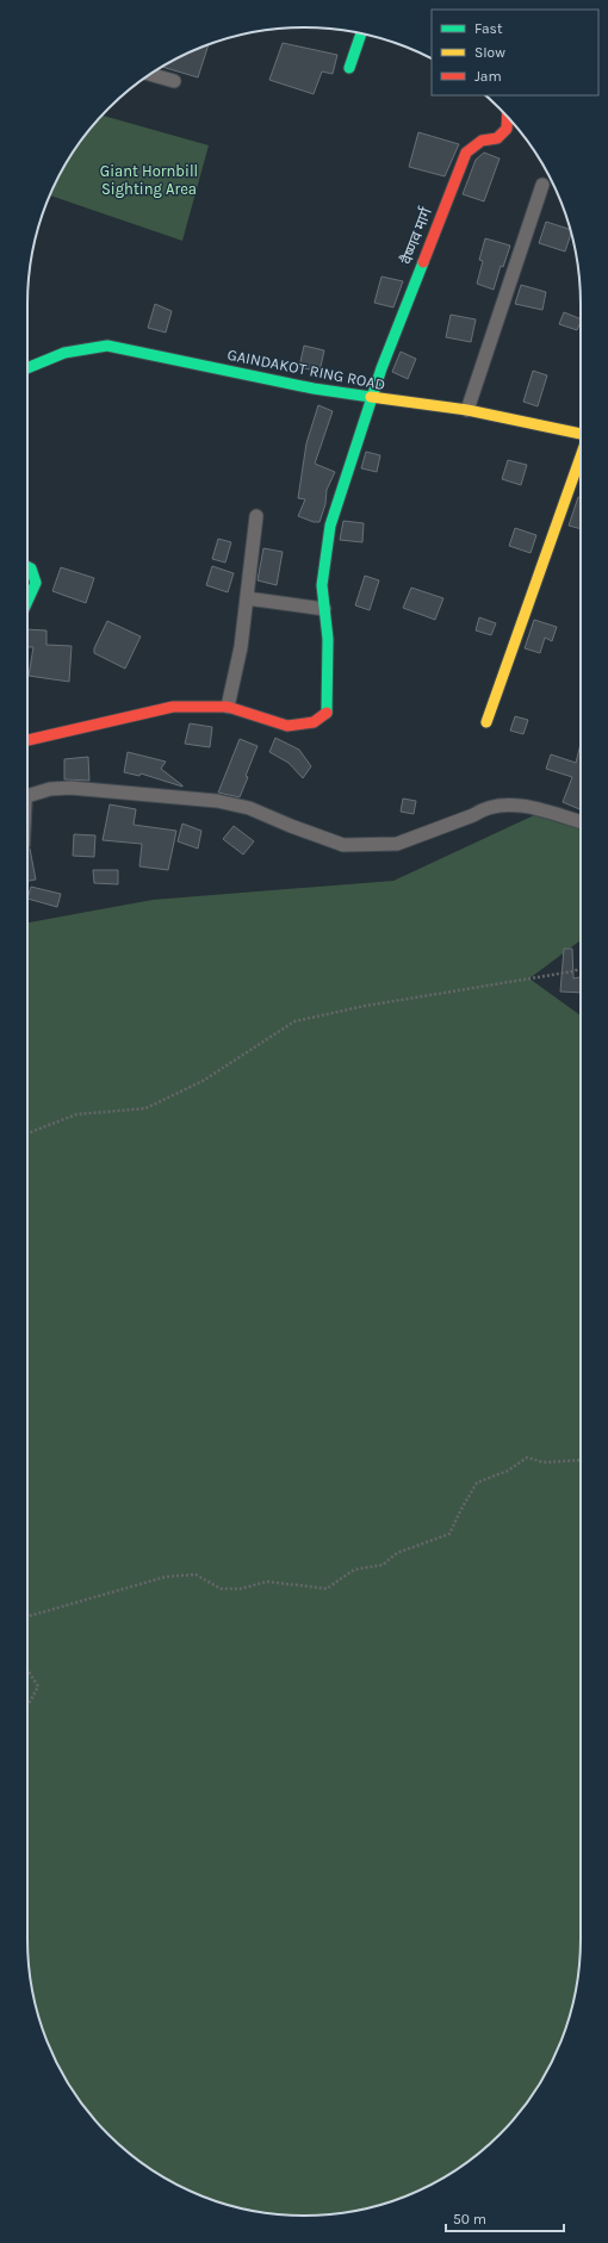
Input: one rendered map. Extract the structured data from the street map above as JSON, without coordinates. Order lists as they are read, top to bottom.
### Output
{
  "streets": {
    "street": ["वैष्णव मार्ग", "GAINDAKOT RING ROAD"]
  },
  "crossings": [
    ["वैष्णव मार्ग", "GAINDAKOT RING ROAD"]
  ],
  "parks": ["Giant Hornbill Sighting Area"],
  "legend": ["Fast", "Slow", "Jam"],
  "scale_bar": "50 m"
}
